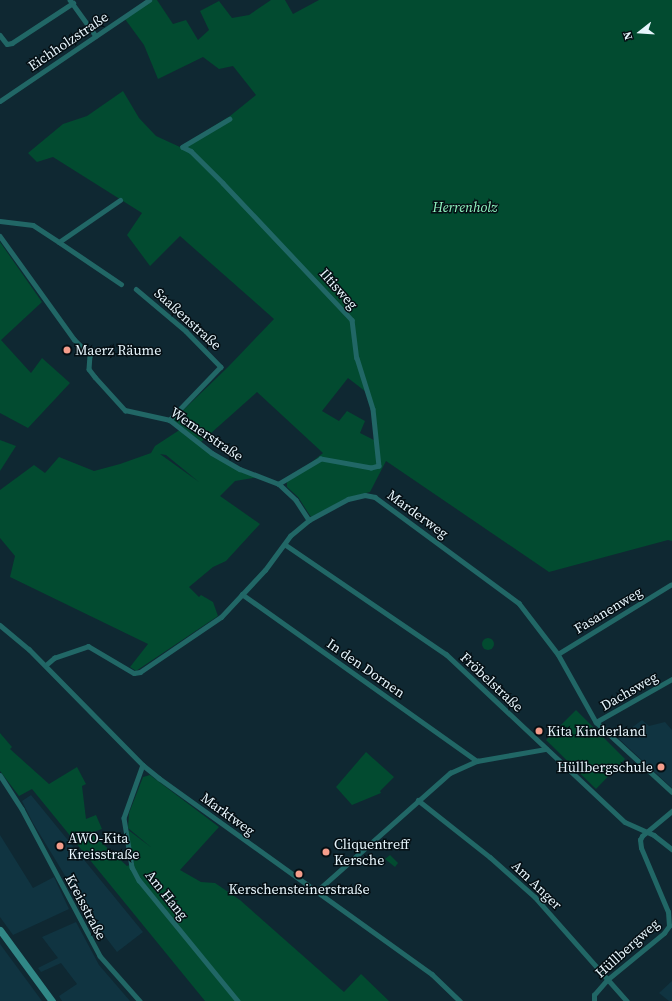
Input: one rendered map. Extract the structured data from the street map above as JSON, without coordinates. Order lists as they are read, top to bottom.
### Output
{
  "streets": {
    "street": [
      "Eichholzstraße",
      "Iltisweg",
      "Saaßenstraße",
      "Wemerstraße",
      "Marderweg",
      "Fasanenweg",
      "In den Dornen",
      "Fröbelstraße",
      "Dachsweg",
      "Marktweg",
      "Am Anger",
      "Am Hang",
      "Kreisstraße",
      "Hüllbergweg"
    ]
  },
  "crossings": [
    ["Iltisweg", "Wemerstraße"],
    ["Saaßenstraße", "Wemerstraße"],
    ["Wemerstraße", "Marderweg"],
    ["Marderweg", "Fasanenweg"],
    ["Marderweg", "In den Dornen"],
    ["Marderweg", "Fröbelstraße"],
    ["Marderweg", "Dachsweg"],
    ["Marderweg", "Marktweg"],
    ["Fröbelstraße", "Hüllbergweg"],
    ["Marktweg", "Am Hang"],
    ["Am Anger", "Hüllbergweg"]
  ],
  "parks": ["Herrenholz"],
  "places": [
    "Maerz Räume",
    "Kita Kinderland",
    "Hüllbergschule",
    "AWO-Kita Kreisstraße",
    "Cliquentreff Kersche",
    "Kerschensteinerstraße"
  ],
  "north": "left"
}
